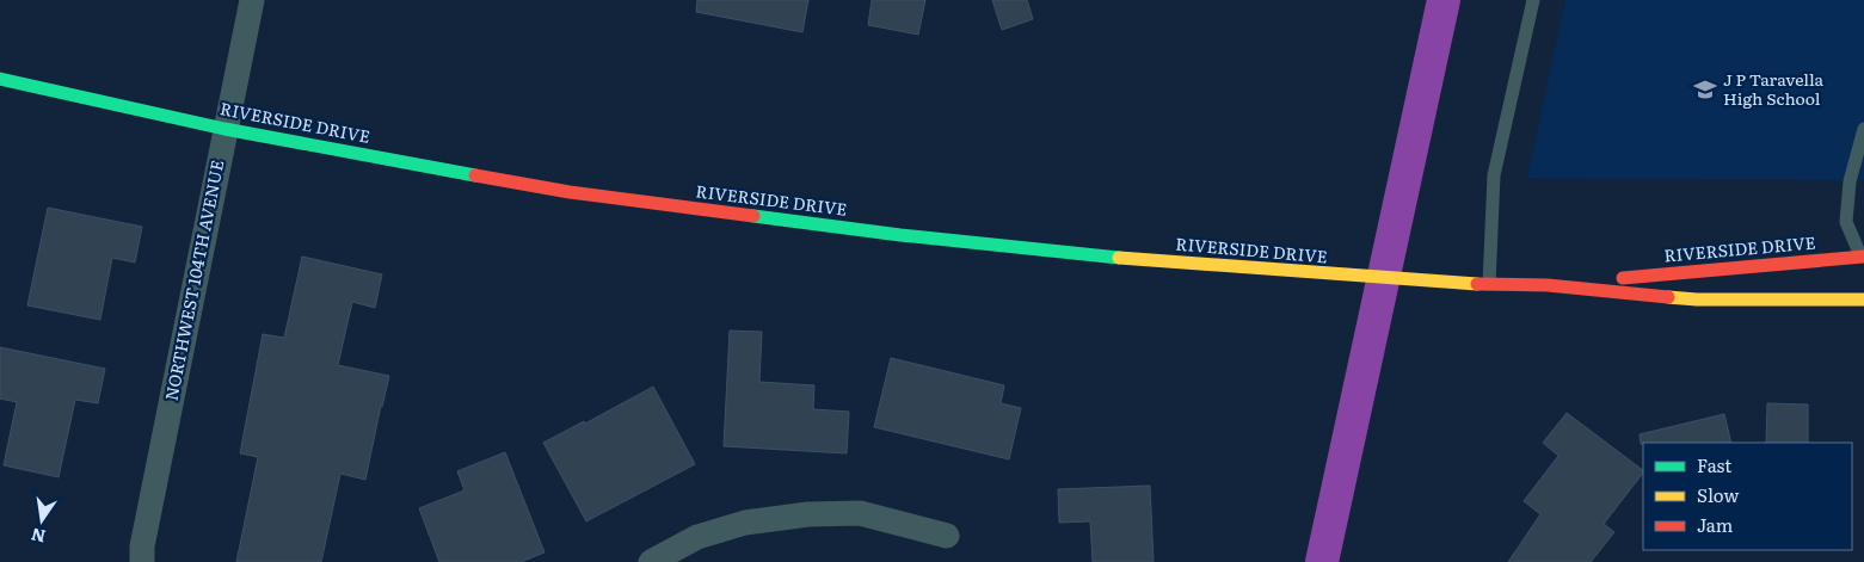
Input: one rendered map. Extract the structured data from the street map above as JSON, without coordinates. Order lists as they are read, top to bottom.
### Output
{
  "streets": {
    "street": ["RIVERSIDE DRIVE", "NORTHWEST 104TH AVENUE"]
  },
  "crossings": [
    ["RIVERSIDE DRIVE", "NORTHWEST 104TH AVENUE"]
  ],
  "places": {
    "school or university": ["J P Taravella High School"]
  },
  "legend": ["Fast", "Slow", "Jam"],
  "north": "bottom"
}
